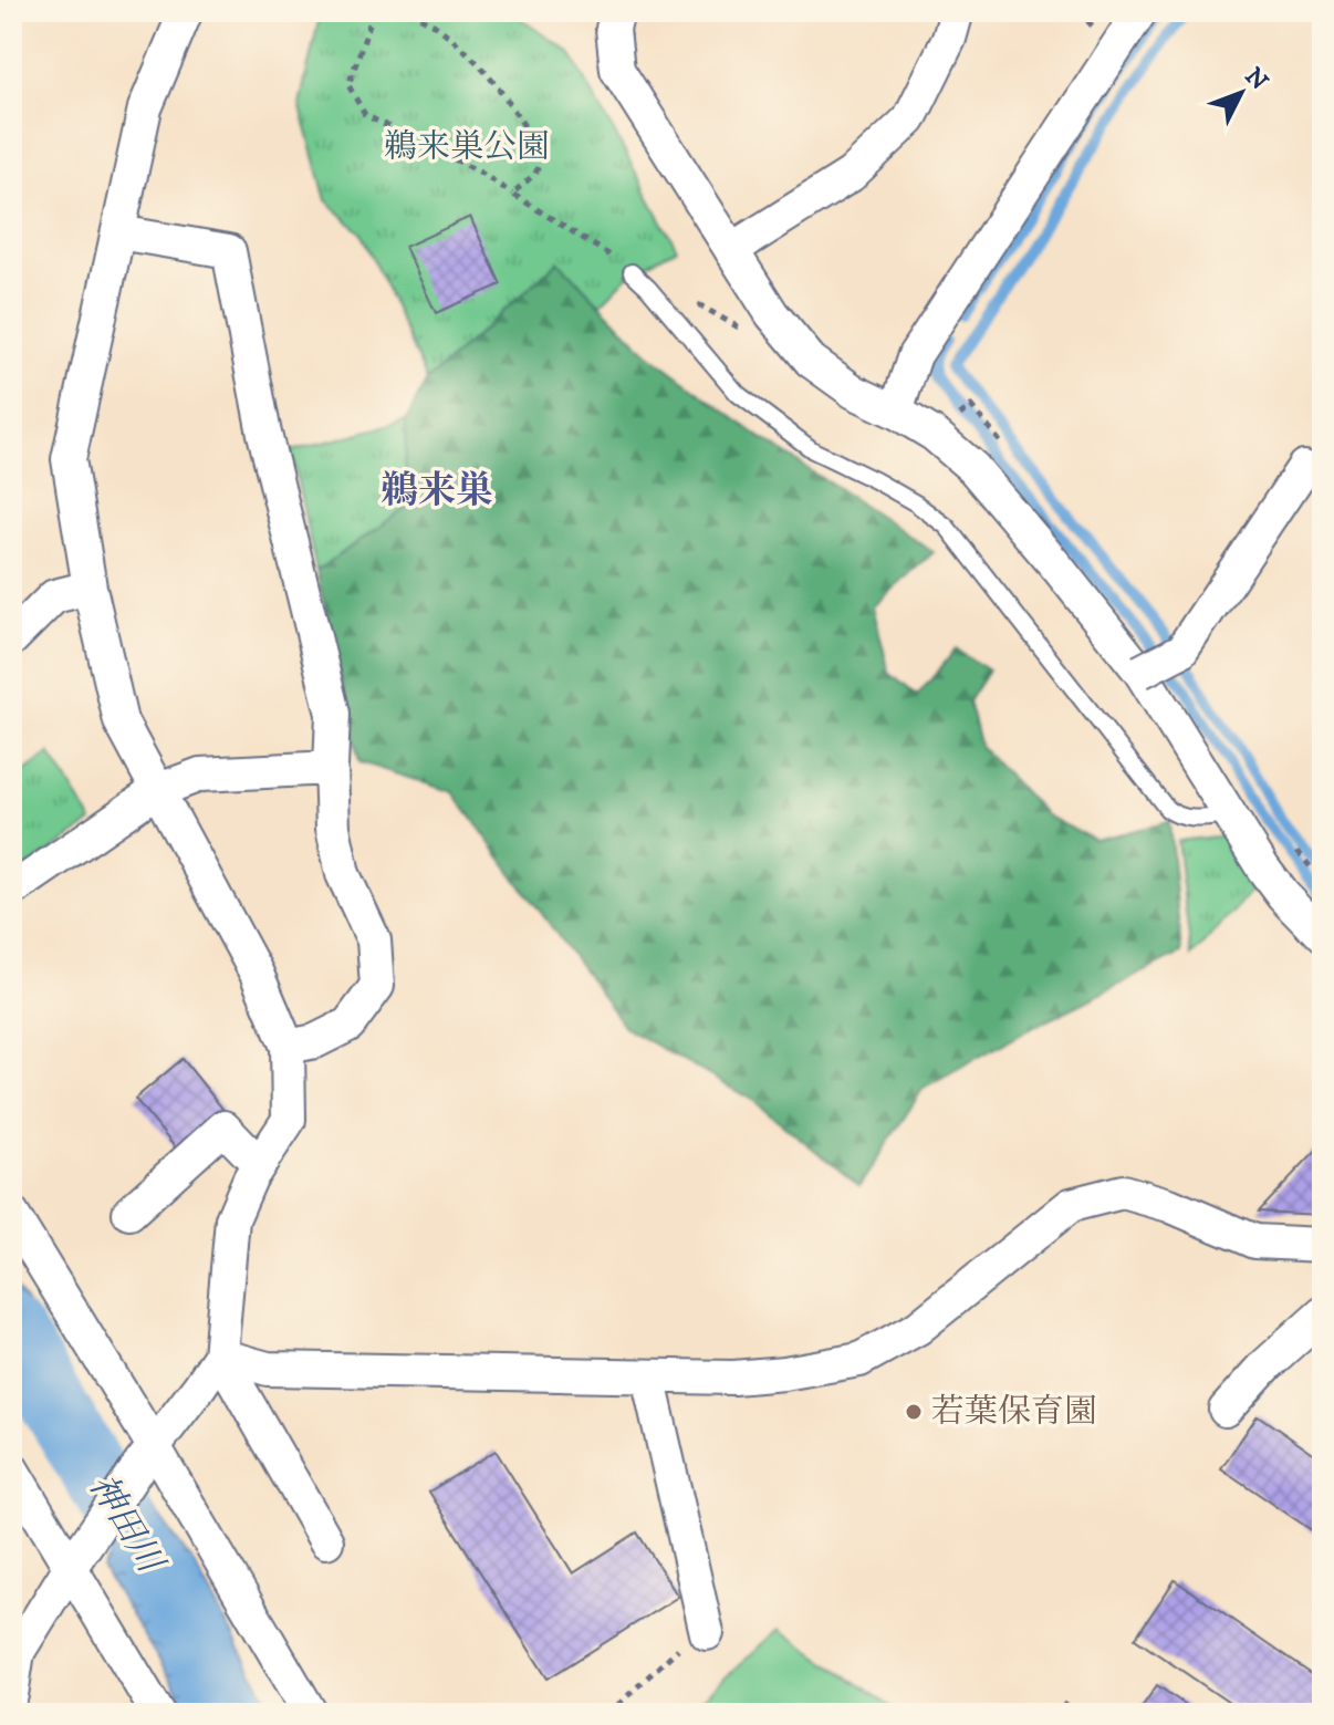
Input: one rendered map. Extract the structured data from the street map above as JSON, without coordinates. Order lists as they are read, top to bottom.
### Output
{
  "districts": ["鵜来巣"],
  "water": ["神田川"],
  "parks": ["鵜来巣公園"],
  "places": ["若葉保育園"],
  "north": "top right"
}
